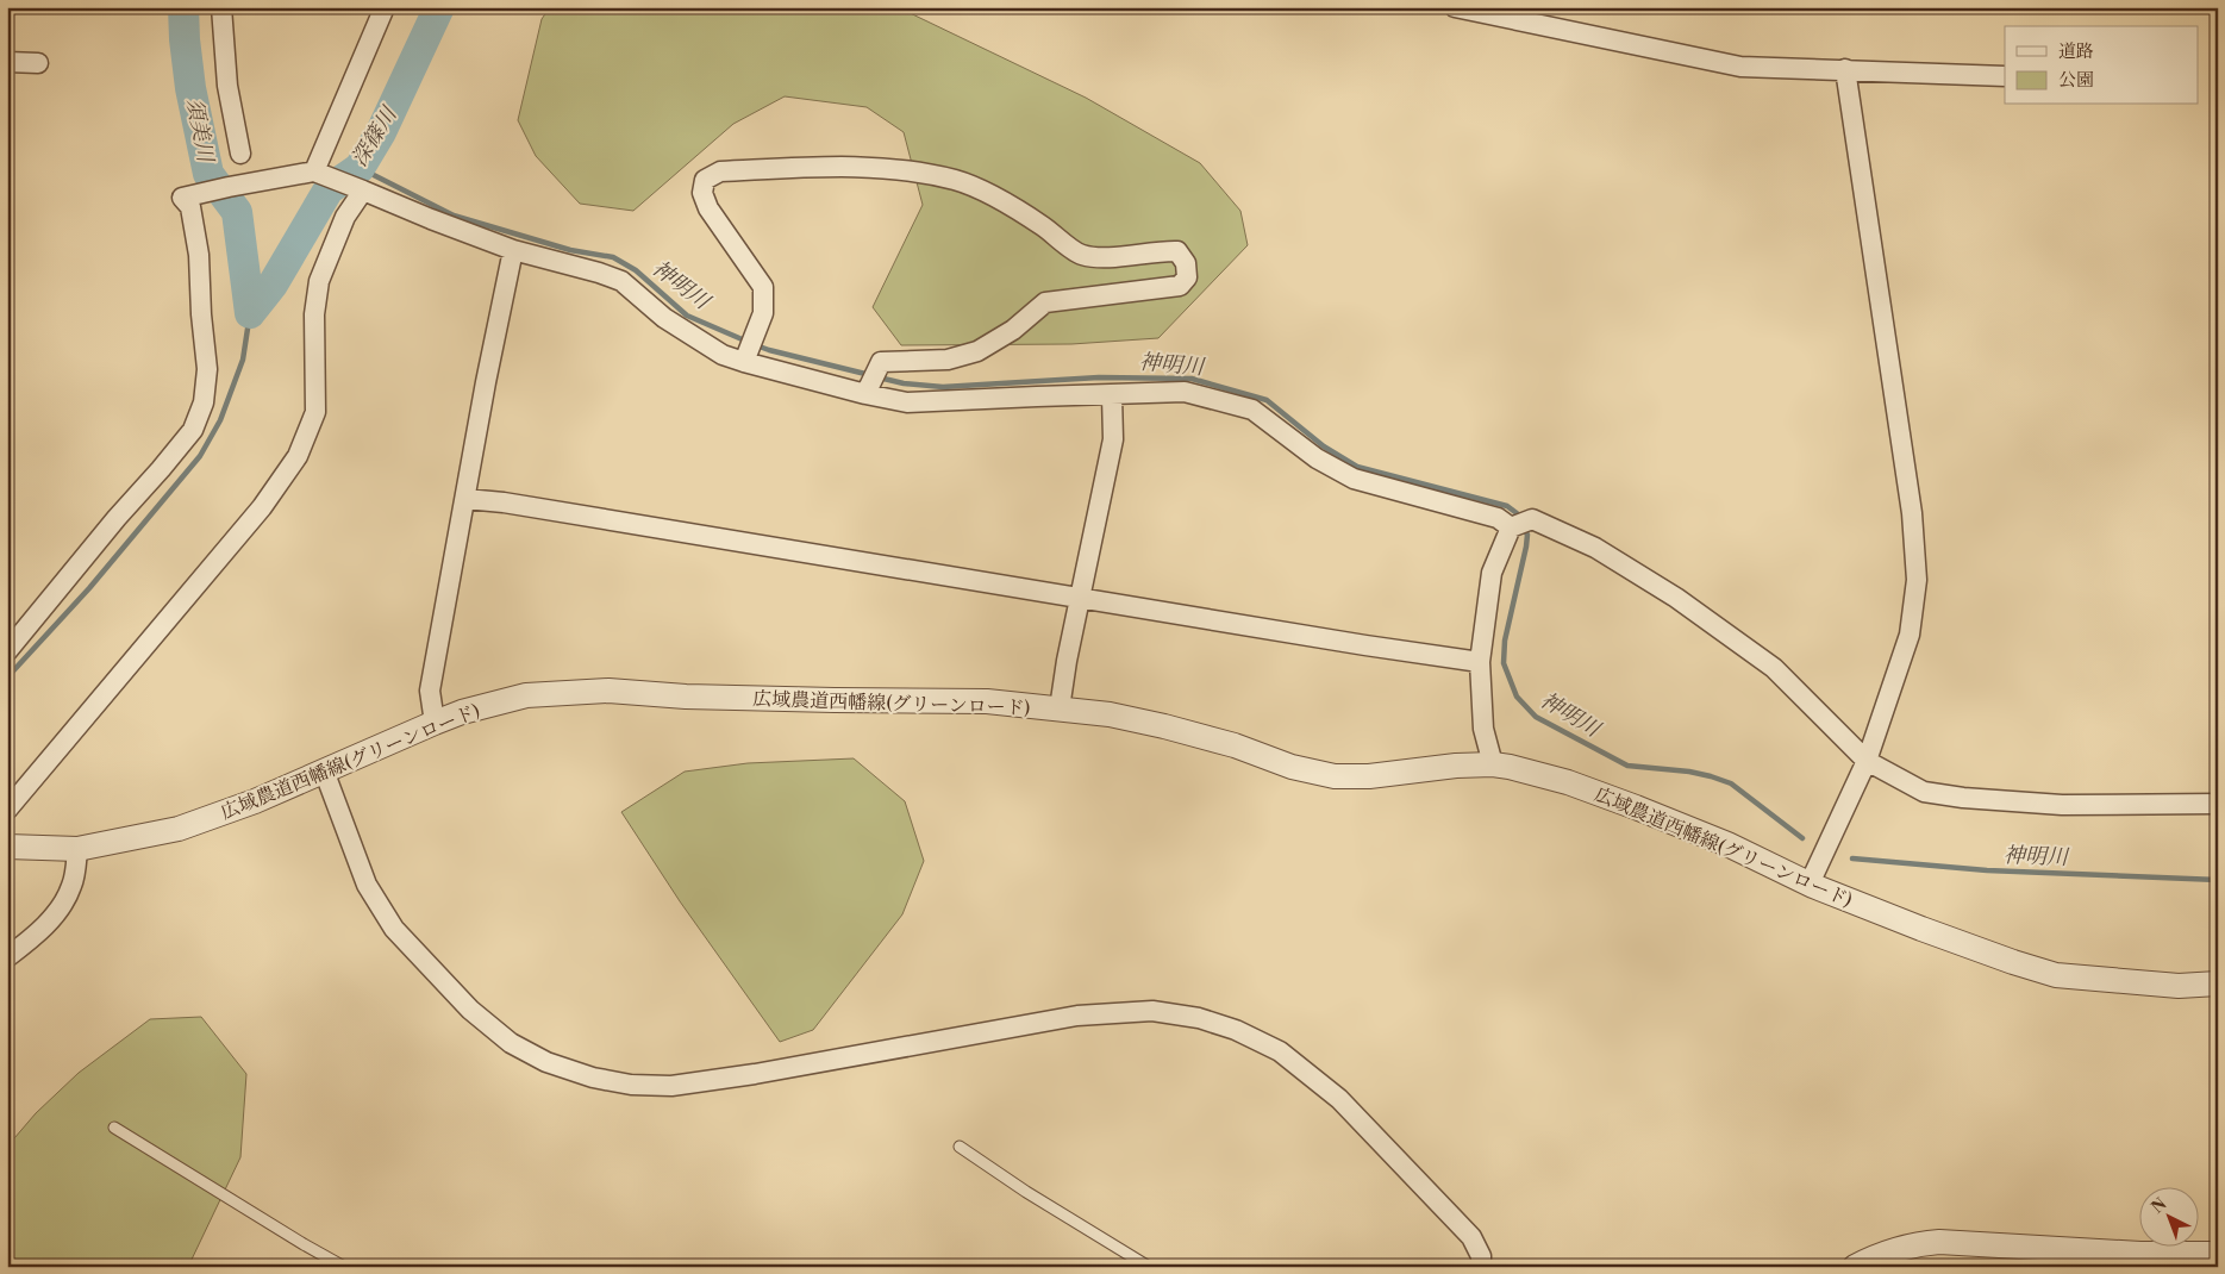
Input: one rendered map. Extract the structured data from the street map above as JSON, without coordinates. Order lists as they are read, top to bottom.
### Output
{
  "streets": {
    "street": ["広域農道西幡線(グリーンロード)"]
  },
  "water": ["須美川", "深篠川", "神明川"],
  "legend": ["道路", "公園"],
  "north": "top left"
}
